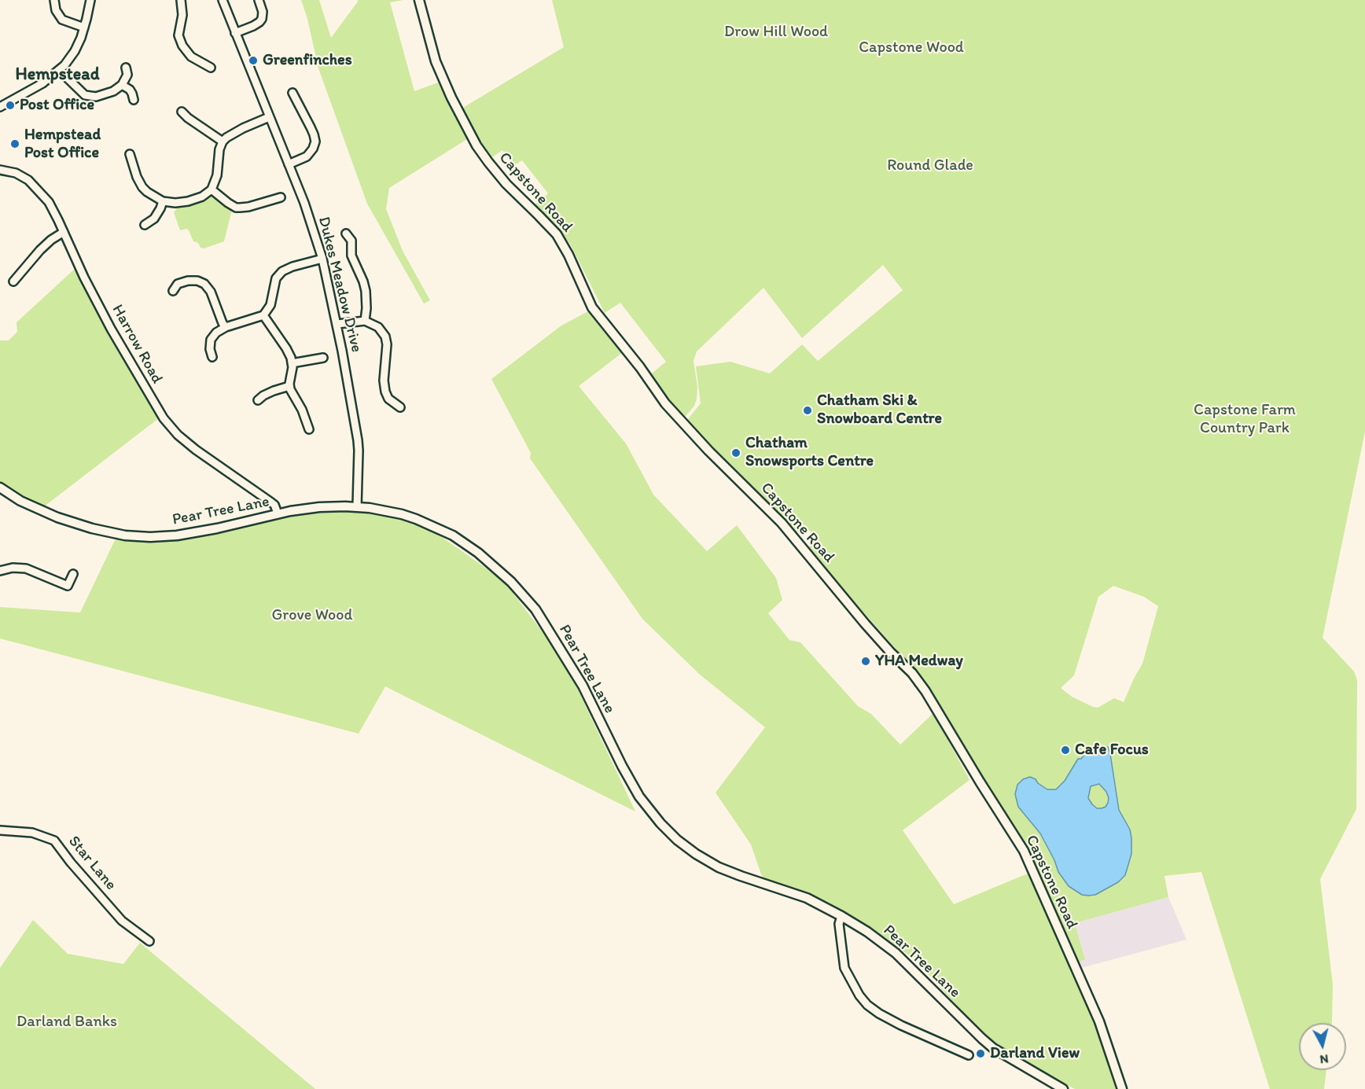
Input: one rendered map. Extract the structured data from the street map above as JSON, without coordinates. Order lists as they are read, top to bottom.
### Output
{
  "streets": {
    "street": [
      "Capstone Road",
      "Dukes Meadow Drive",
      "Harrow Road",
      "Pear Tree Lane",
      "Star Lane"
    ]
  },
  "crossings": [
    ["Dukes Meadow Drive", "Pear Tree Lane"],
    ["Harrow Road", "Pear Tree Lane"]
  ],
  "districts": ["Hempstead"],
  "parks": [
    "Drow Hill Wood",
    "Capstone Wood",
    "Round Glade",
    "Capstone Farm Country Park",
    "Grove Wood",
    "Darland Banks"
  ],
  "places": [
    "Greenfinches",
    "Post Office",
    "Hempstead Post Office",
    "Chatham Ski & Snowboard Centre",
    "Chatham Snowsports Centre",
    "YHA Medway",
    "Cafe Focus",
    "Darland View"
  ],
  "north": "bottom"
}
